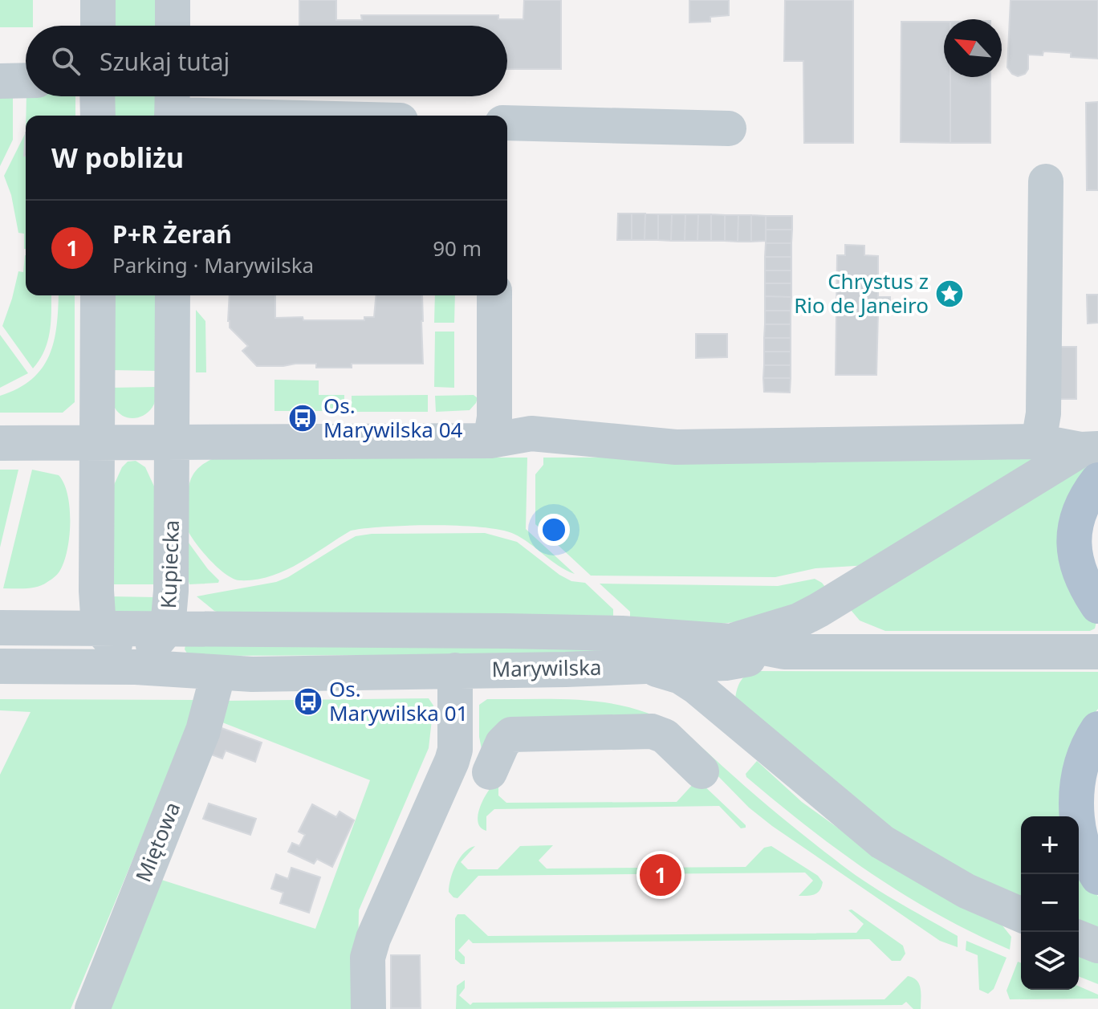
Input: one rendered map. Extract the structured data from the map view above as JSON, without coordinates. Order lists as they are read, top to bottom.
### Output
{
  "streets": {
    "street": ["Kupiecka", "Marywilska", "Miętowa"]
  },
  "crossings": [
    ["Kupiecka", "Marywilska"],
    ["Marywilska", "Miętowa"]
  ],
  "places": {
    "place": ["Chrystus z Rio de Janeiro"],
    "bus stop": ["Os. Marywilska 04", "Os. Marywilska 01"]
  },
  "north": "top left",
  "page": {
    "search": "Szukaj tutaj",
    "heading": "W pobliżu",
    "list": [
      {
        "mark": "1",
        "name": "P+R Żerań",
        "note": "Parking · Marywilska",
        "value": "90 m"
      }
    ],
    "map_buttons": ["+", "−"],
    "pins": "1"
  }
}
